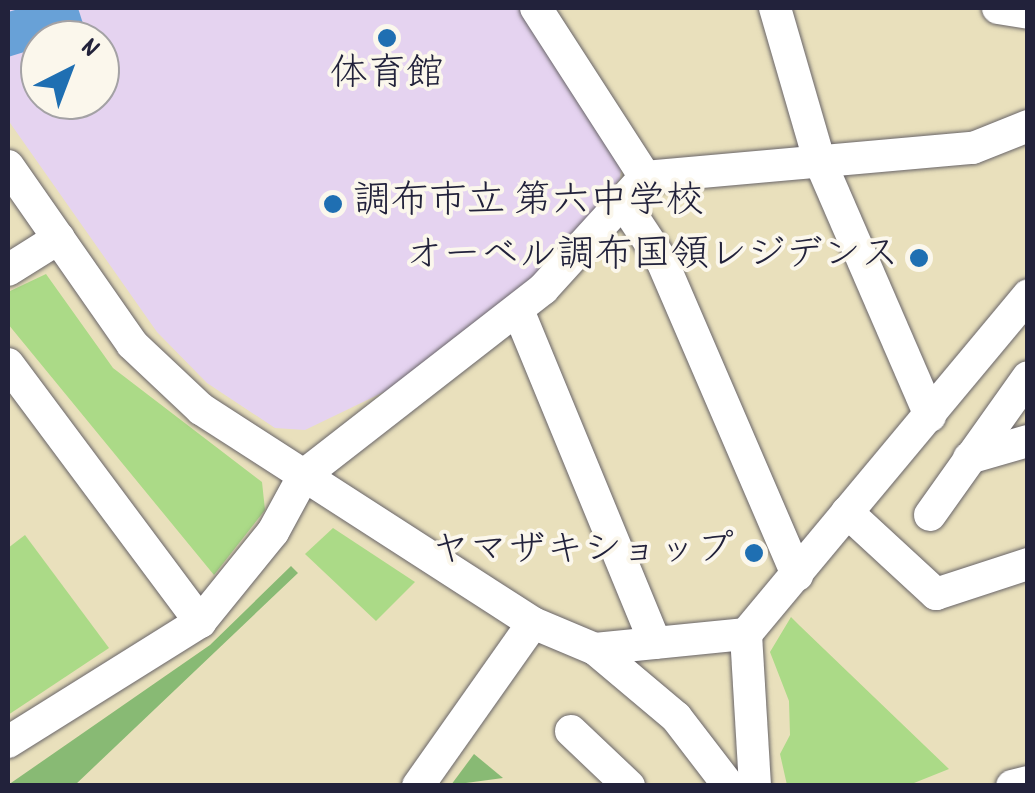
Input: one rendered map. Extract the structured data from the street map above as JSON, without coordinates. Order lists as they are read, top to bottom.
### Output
{
  "places": [
    "体育館",
    "調布市立 第六中学校",
    "オーベル調布国領レジデンス",
    "ヤマザキショップ"
  ],
  "north": "top right"
}
